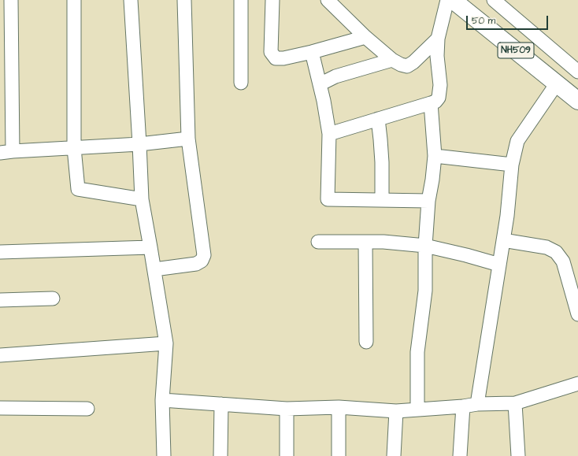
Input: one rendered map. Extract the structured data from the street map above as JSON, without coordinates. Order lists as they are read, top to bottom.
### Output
{
  "streets": {
    "highway": ["NH509"]
  },
  "scale_bar": "50 m"
}
